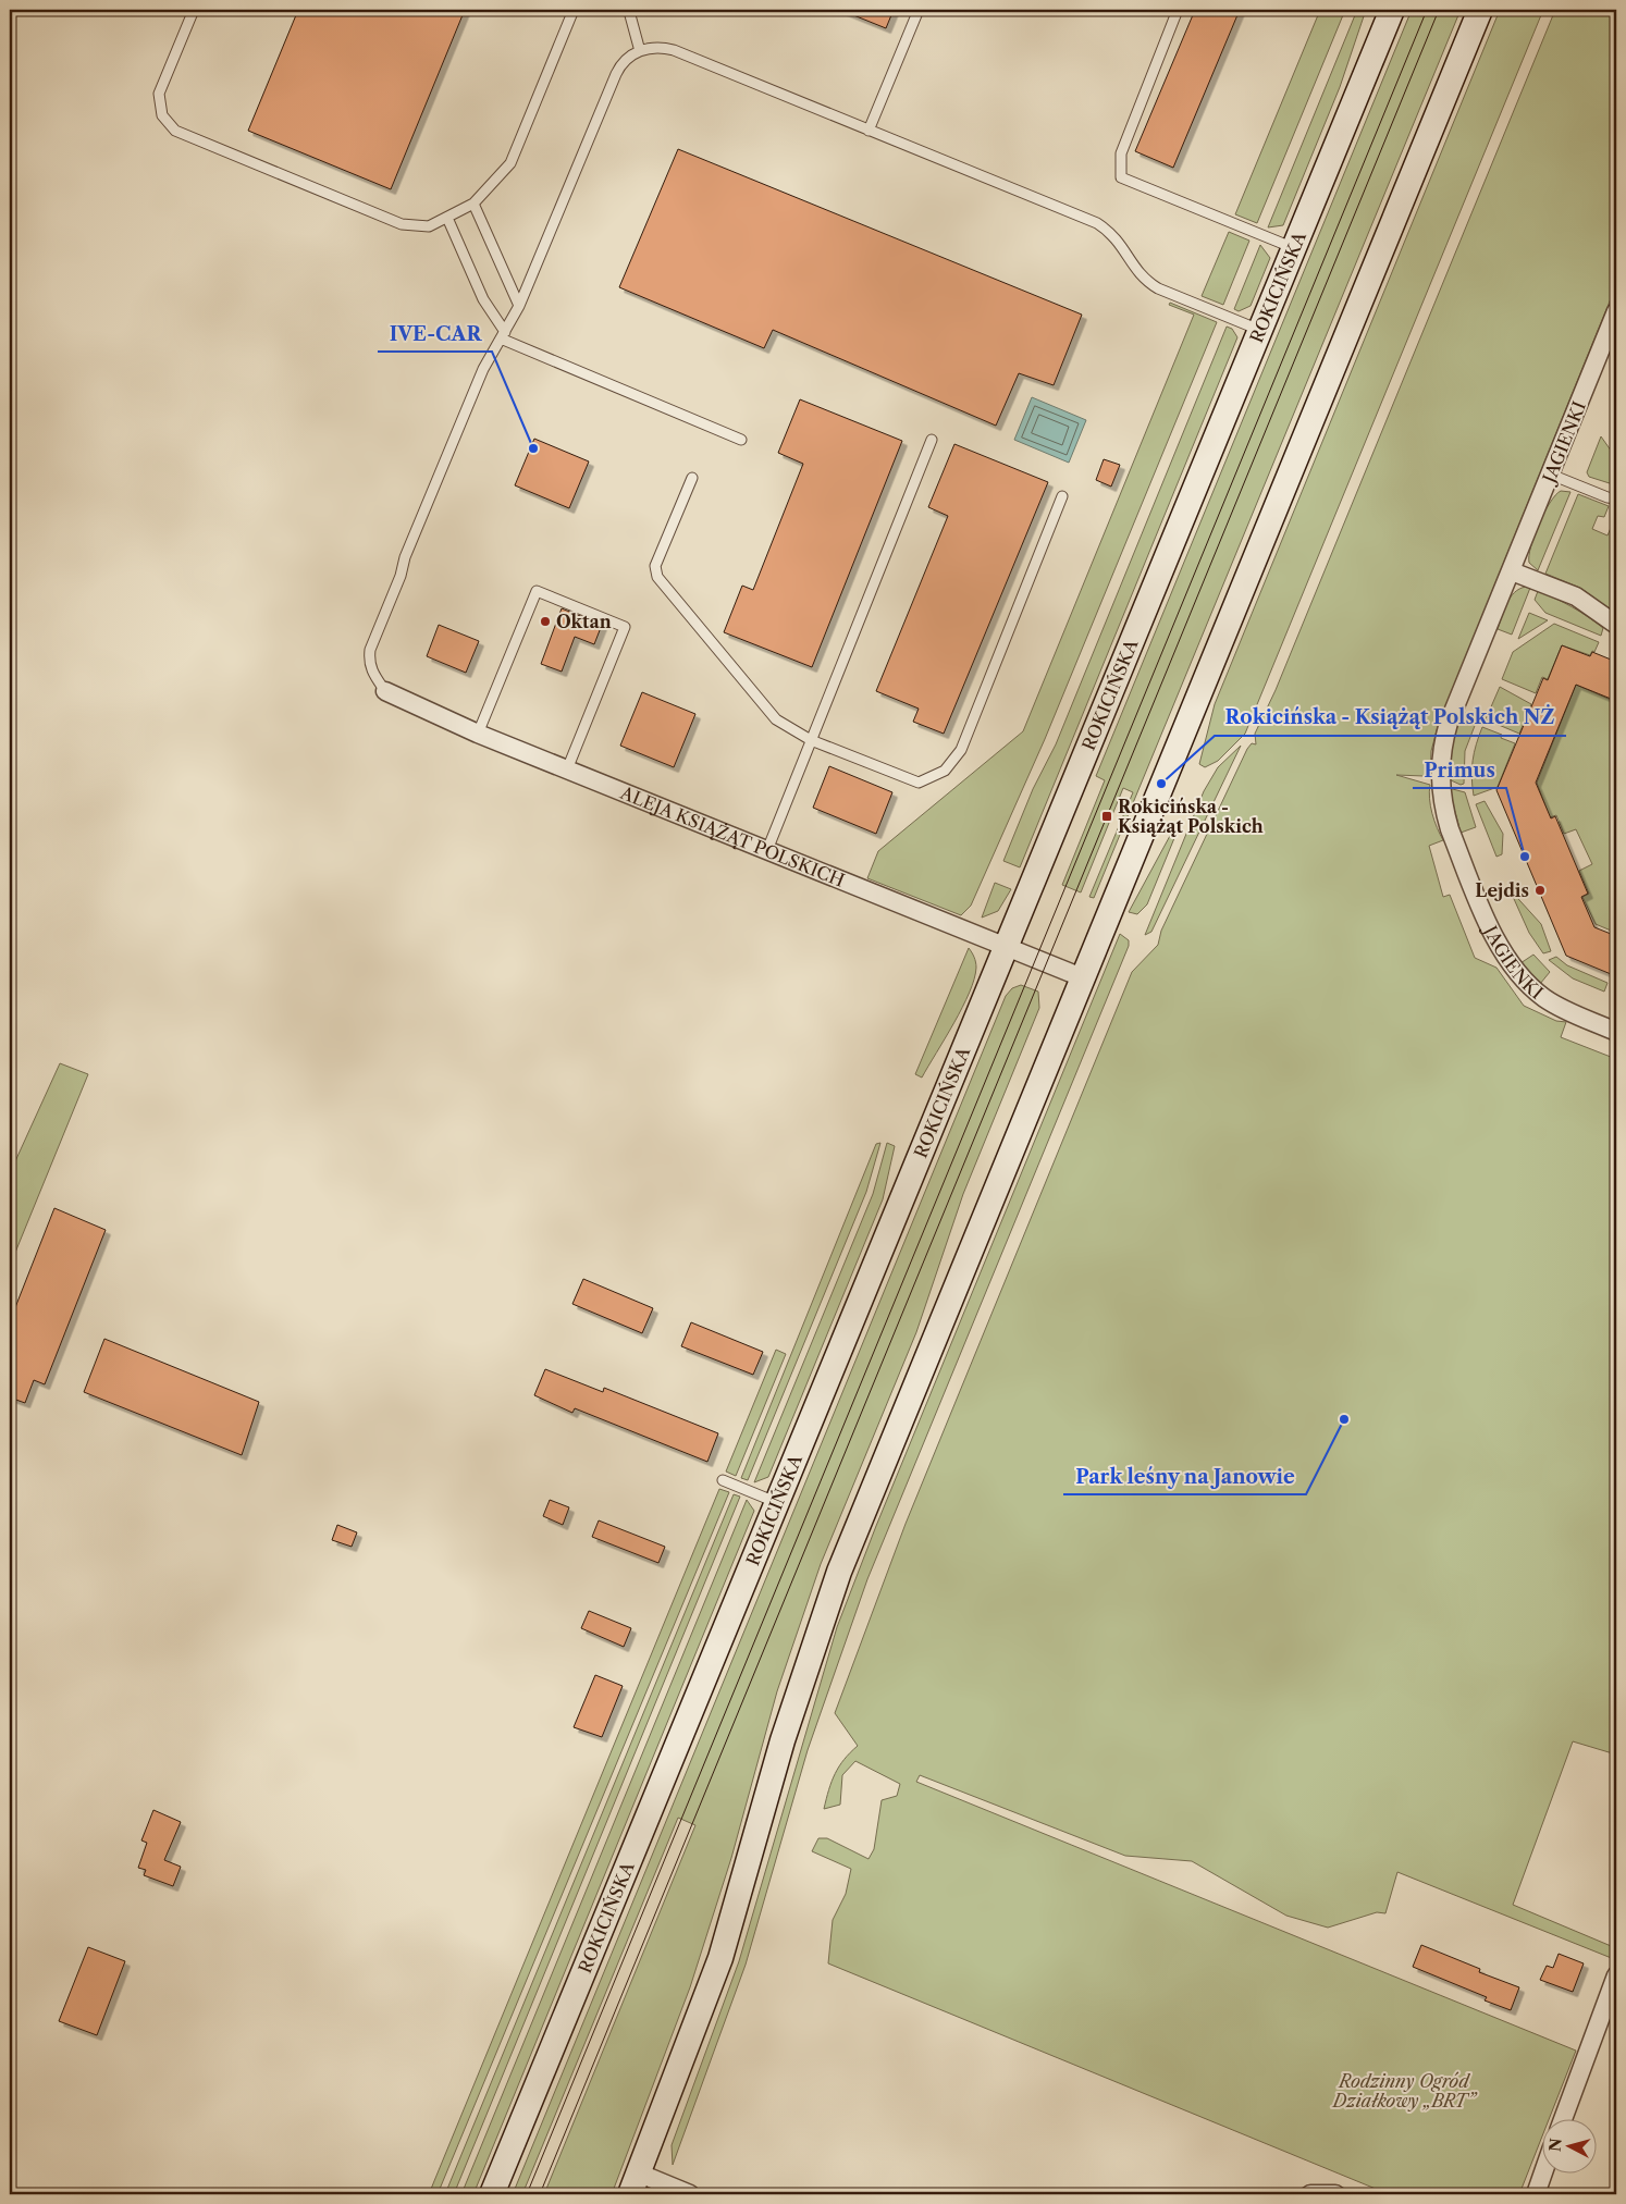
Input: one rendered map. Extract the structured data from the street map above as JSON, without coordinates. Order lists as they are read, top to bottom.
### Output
{
  "streets": {
    "main road": ["ROKICIŃSKA"],
    "street": ["JAGIENKI", "ALEJA KSIĄŻĄT POLSKICH"]
  },
  "crossings": [
    ["ROKICIŃSKA", "ALEJA KSIĄŻĄT POLSKICH"]
  ],
  "parks": ["Rodzinny Ogród Działkowy „BRT”"],
  "places": {
    "other": [
      "IVE-CAR",
      "Oktan",
      "Rokicińska - Książąt Polskich NŻ",
      "Primus",
      "Lejdis",
      "Park leśny na Janowie"
    ],
    "transit": ["Rokicińska - Książąt Polskich"]
  },
  "north": "left"
}
